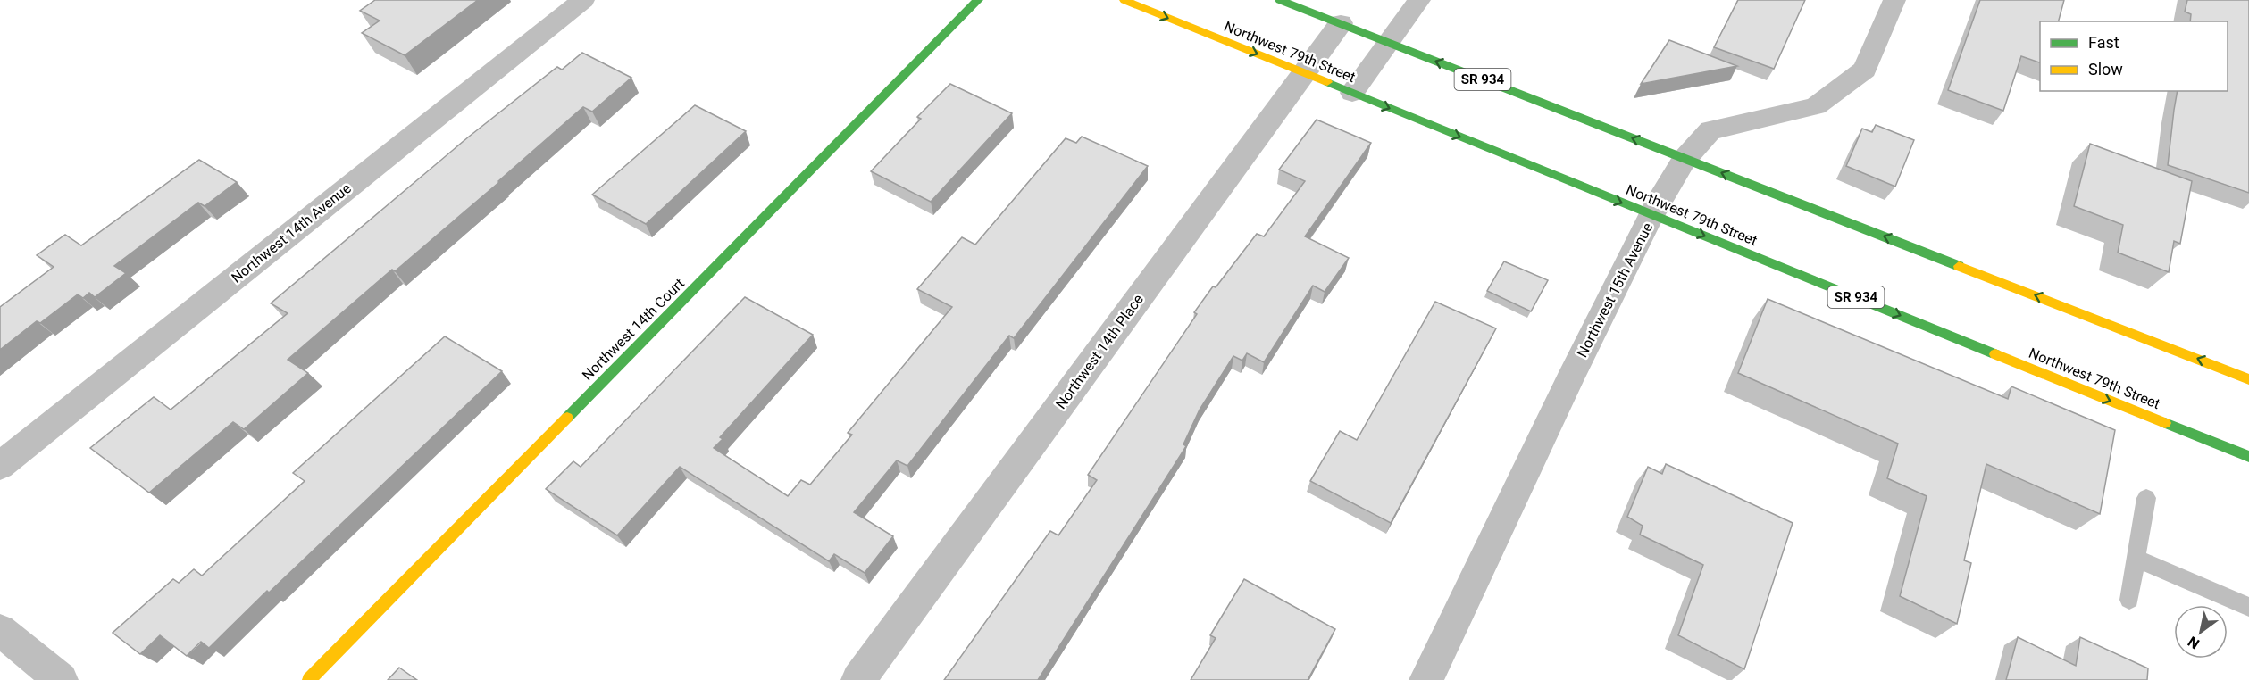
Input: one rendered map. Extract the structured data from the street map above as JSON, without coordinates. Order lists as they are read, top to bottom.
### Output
{
  "streets": {
    "main road": ["Northwest 79th Street", "SR 934", "Northwest 14th Court"],
    "street": ["Northwest 14th Avenue", "Northwest 15th Avenue", "Northwest 14th Place"]
  },
  "crossings": [
    ["Northwest 79th Street", "Northwest 15th Avenue"],
    ["Northwest 79th Street", "Northwest 14th Place"],
    ["SR 934", "Northwest 15th Avenue"],
    ["SR 934", "Northwest 14th Place"]
  ],
  "legend": ["Fast", "Slow"],
  "north": "bottom left"
}
